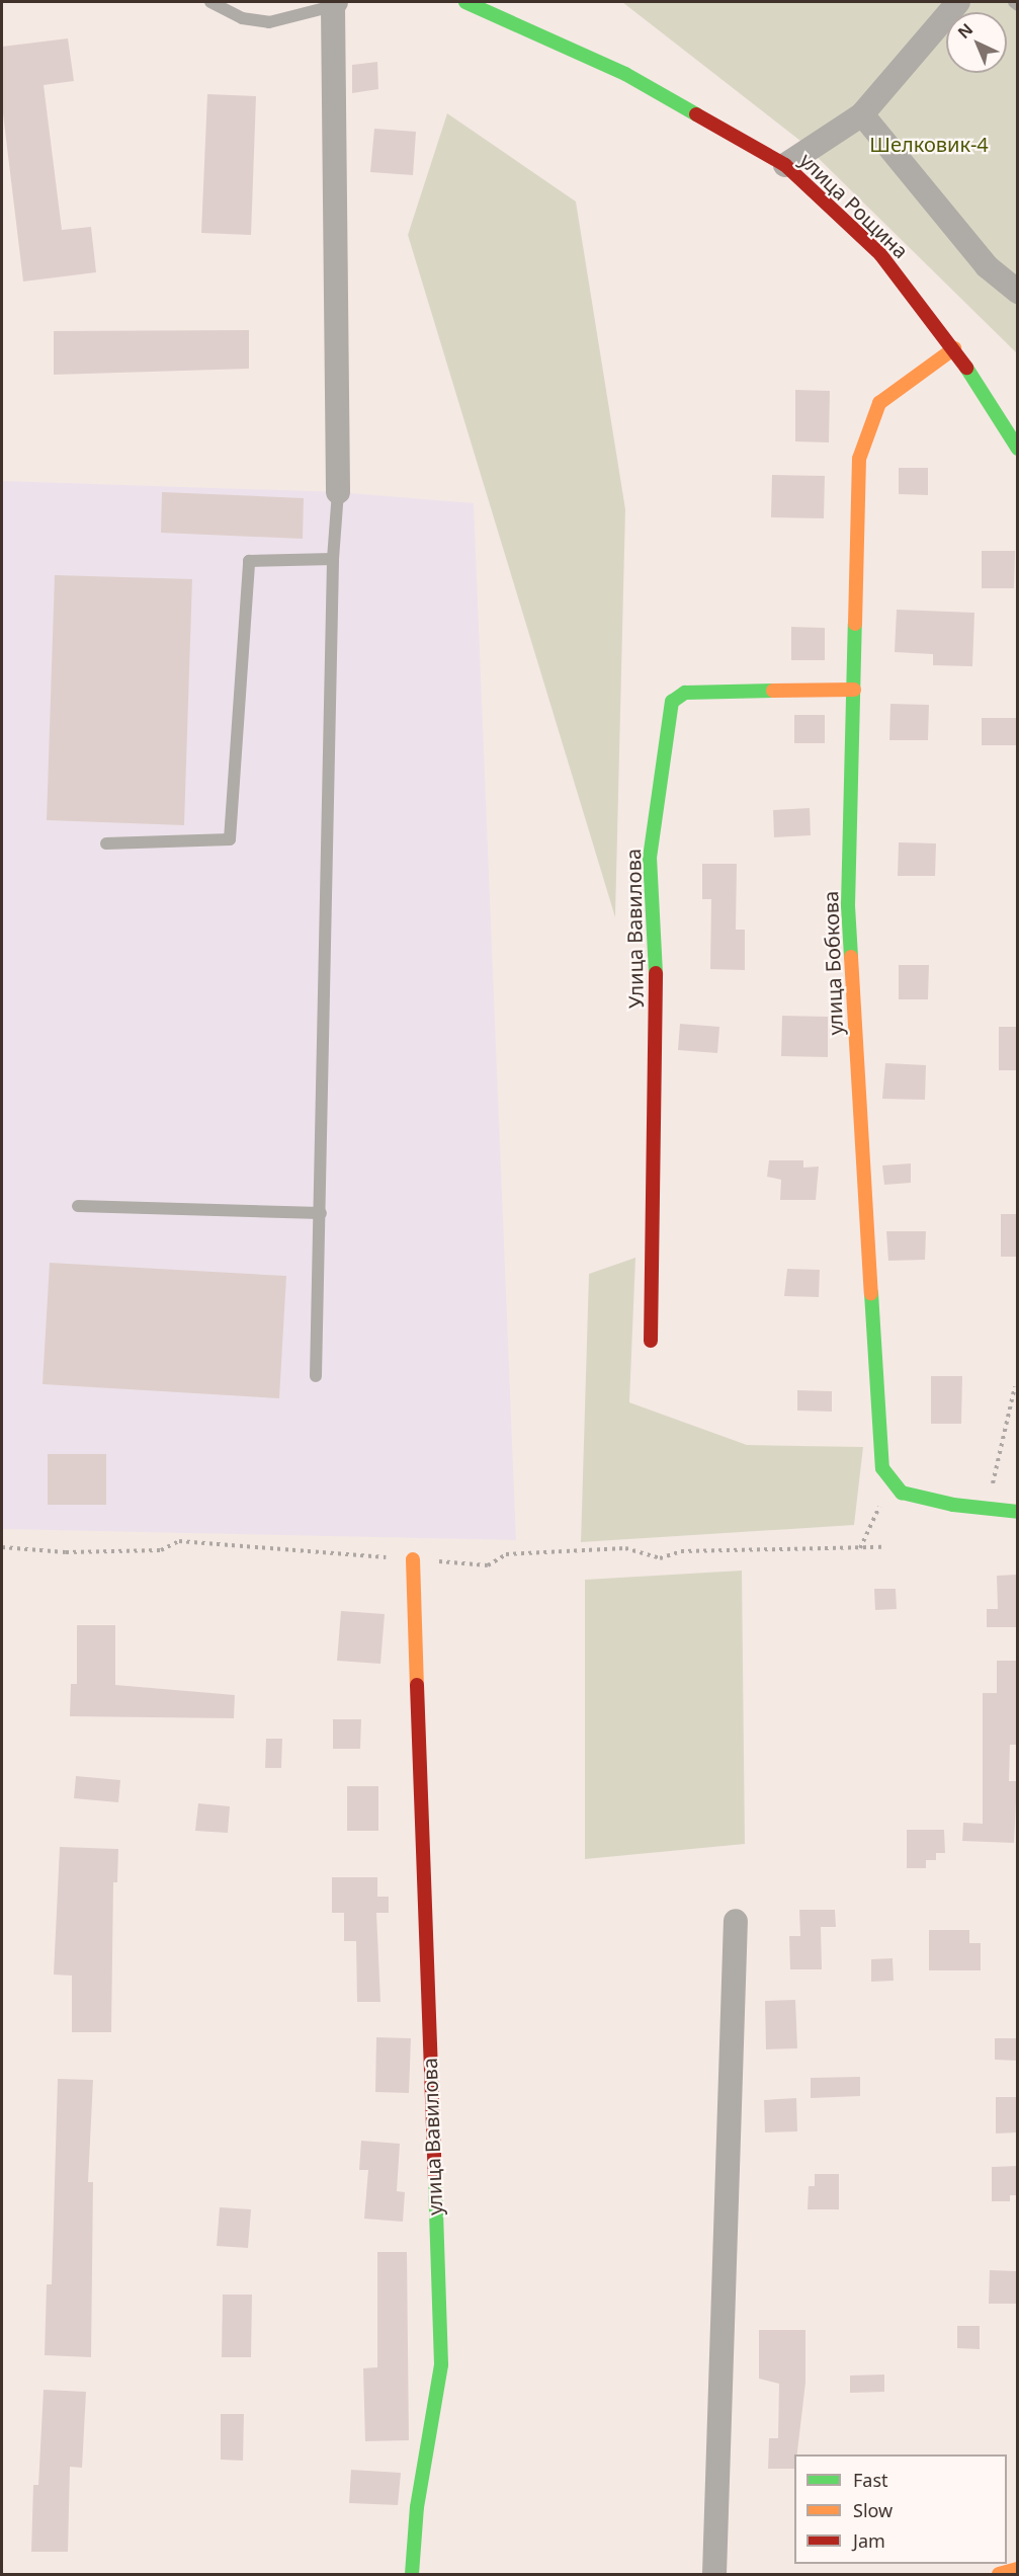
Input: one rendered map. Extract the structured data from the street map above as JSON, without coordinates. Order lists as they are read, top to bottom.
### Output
{
  "streets": {
    "street": [
      "улица Рощина",
      "Улица Вавилова",
      "улица Бобкова",
      "улица Вавилова"
    ]
  },
  "crossings": [
    ["улица Рощина", "улица Бобкова"],
    ["Улица Вавилова", "улица Бобкова"]
  ],
  "parks": ["Шелковик-4"],
  "legend": ["Fast", "Slow", "Jam"],
  "north": "top left"
}
